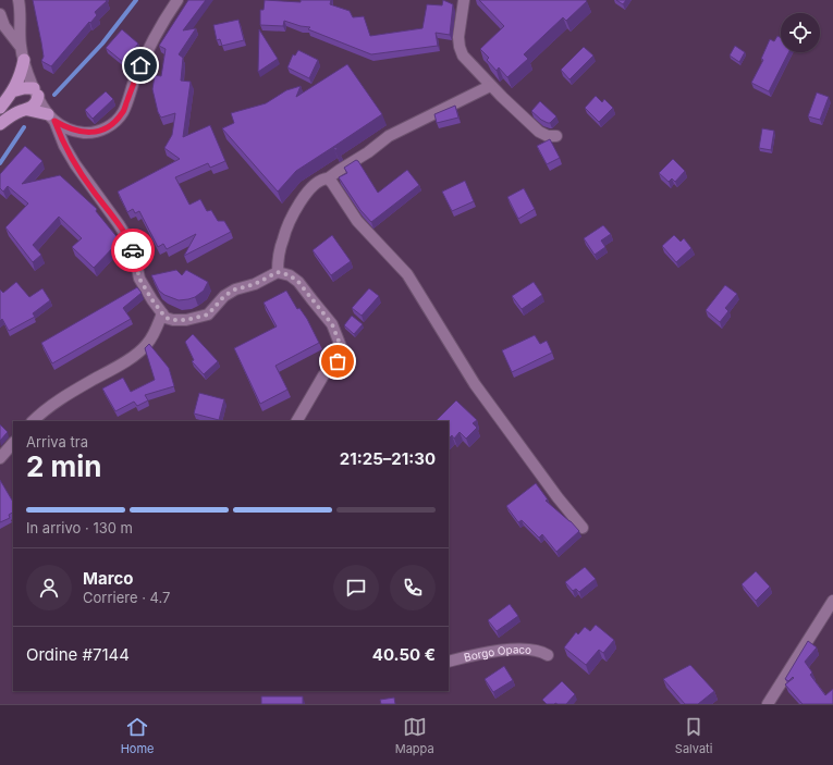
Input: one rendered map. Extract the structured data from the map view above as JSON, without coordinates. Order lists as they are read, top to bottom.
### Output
{
  "streets": {
    "street": ["Borgo Opaco"]
  },
  "page": {
    "heading": ["2 min", "Arriva tra", "21:25–21:30"],
    "panel": [
      "Marco",
      "Corriere · 4.7",
      "Ordine #7144",
      "40.50 €"
    ],
    "bar": "In arrivo · 130 m",
    "tabs": ["Home", "Mappa", "Salvati"]
  }
}
